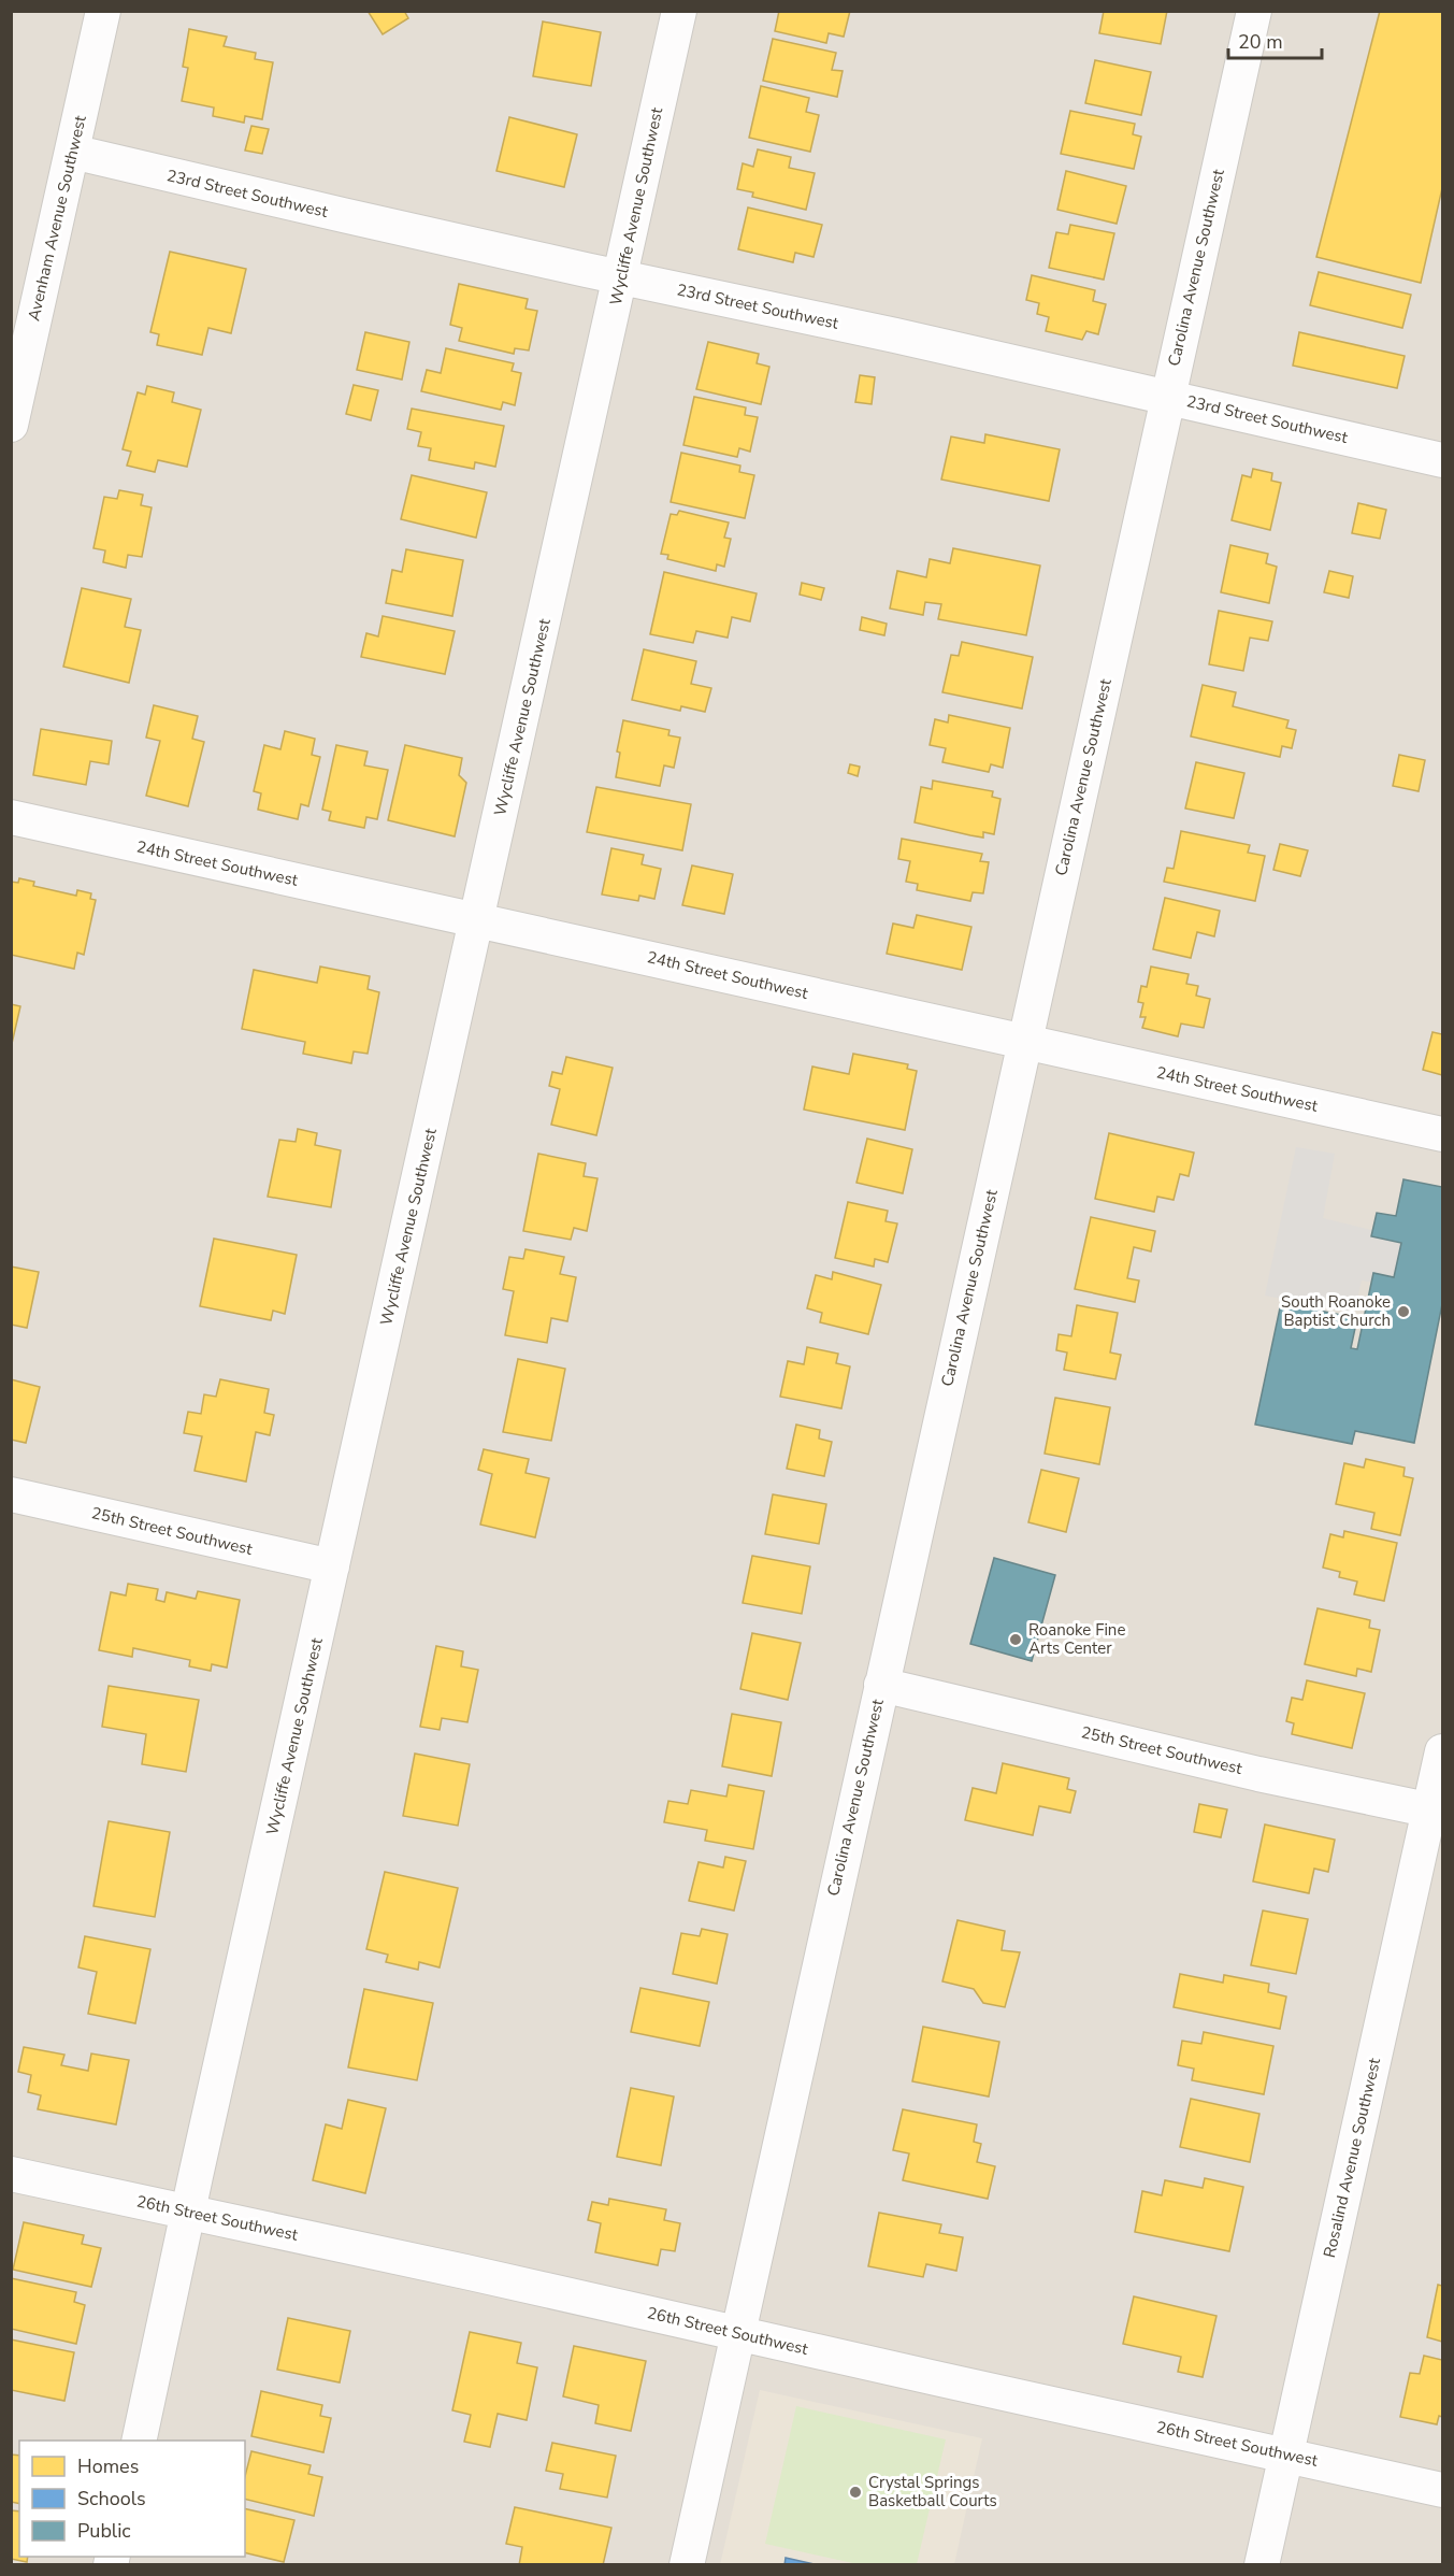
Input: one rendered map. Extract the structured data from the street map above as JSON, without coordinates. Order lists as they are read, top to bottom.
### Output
{
  "streets": {
    "street": [
      "23rd Street Southwest",
      "Wycliffe Avenue Southwest",
      "Avenham Avenue Southwest",
      "Carolina Avenue Southwest",
      "24th Street Southwest",
      "25th Street Southwest",
      "Rosalind Avenue Southwest",
      "26th Street Southwest"
    ]
  },
  "crossings": [
    ["23rd Street Southwest", "Wycliffe Avenue Southwest"],
    ["23rd Street Southwest", "Avenham Avenue Southwest"],
    ["23rd Street Southwest", "Carolina Avenue Southwest"],
    ["Wycliffe Avenue Southwest", "24th Street Southwest"],
    ["Wycliffe Avenue Southwest", "25th Street Southwest"],
    ["Wycliffe Avenue Southwest", "26th Street Southwest"],
    ["Carolina Avenue Southwest", "24th Street Southwest"],
    ["Carolina Avenue Southwest", "25th Street Southwest"],
    ["Carolina Avenue Southwest", "26th Street Southwest"],
    ["25th Street Southwest", "Rosalind Avenue Southwest"],
    ["Rosalind Avenue Southwest", "26th Street Southwest"]
  ],
  "places": ["South Roanoke Baptist Church", "Roanoke Fine Arts Center", "Crystal Springs Basketball Courts"],
  "legend": ["Homes", "Schools", "Public"],
  "scale_bar": "20 m"
}
